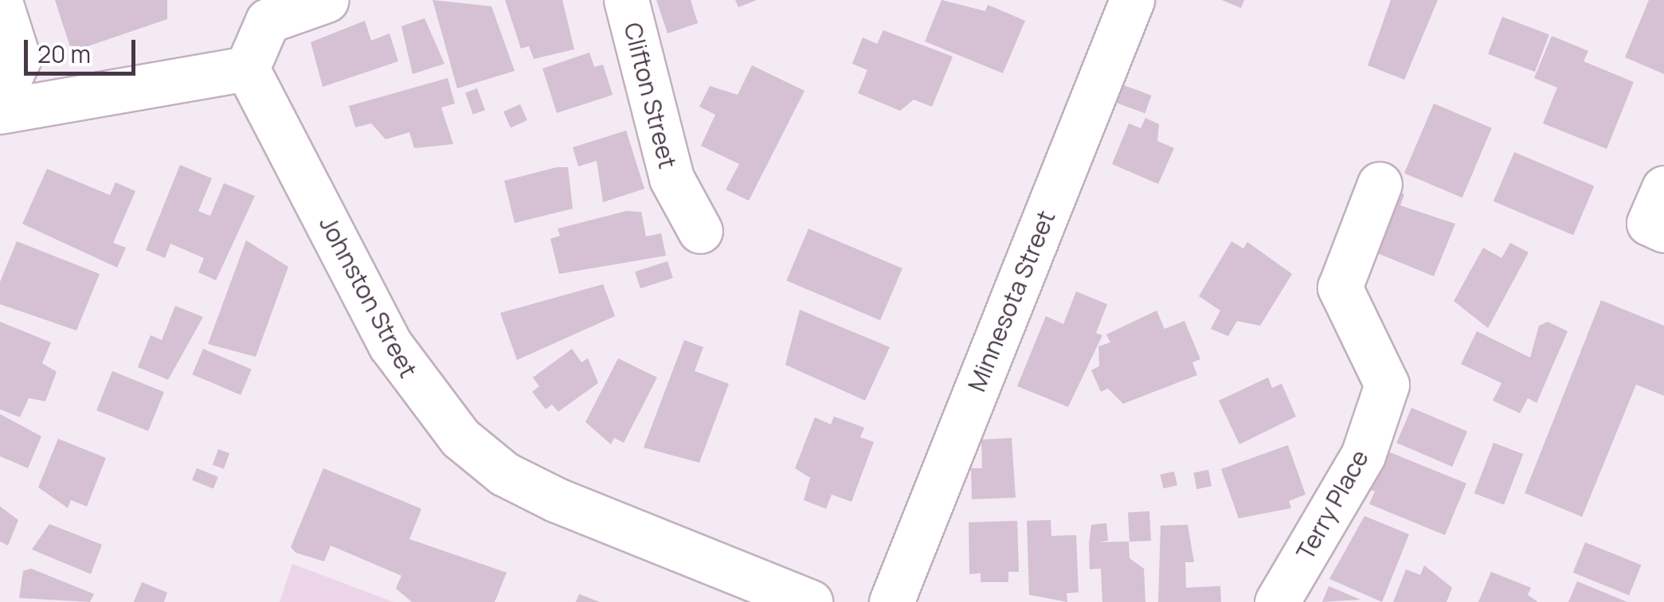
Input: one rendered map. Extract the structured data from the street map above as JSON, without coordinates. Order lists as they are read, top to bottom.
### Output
{
  "streets": {
    "street": [
      "Clifton Street",
      "Johnston Street",
      "Minnesota Street",
      "Terry Place"
    ]
  },
  "scale_bar": "20 m"
}
